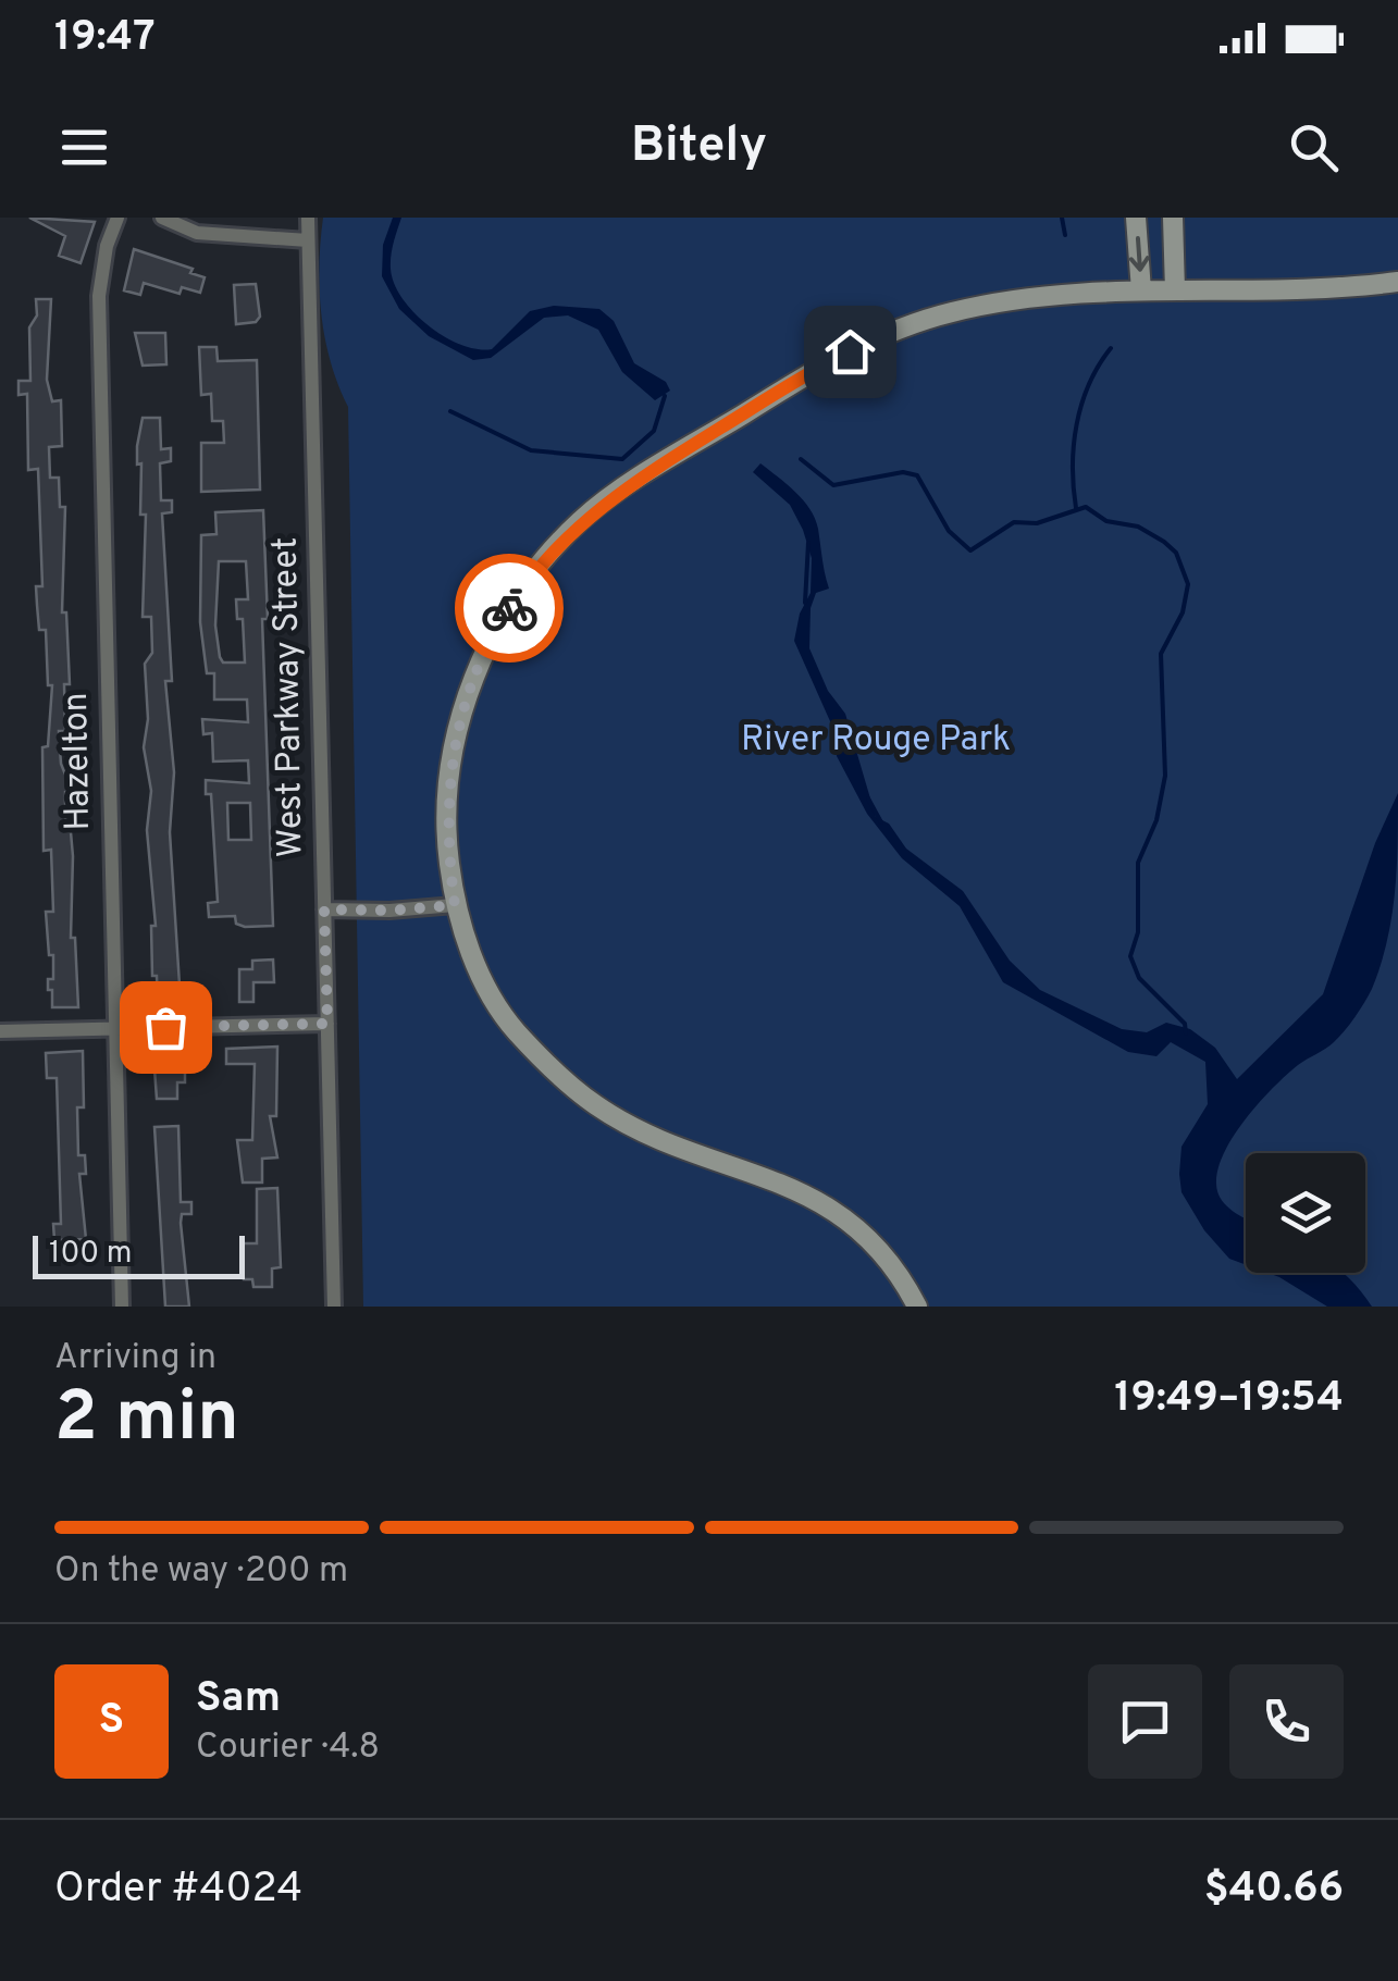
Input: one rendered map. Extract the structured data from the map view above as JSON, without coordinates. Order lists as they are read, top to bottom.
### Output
{
  "streets": {
    "street": ["West Parkway Street", "Hazelton"]
  },
  "parks": ["River Rouge Park"],
  "scale_bar": "100 m",
  "page": {
    "status": "19:47",
    "header": "Bitely",
    "scale": "100 m",
    "heading": ["2 min", "Arriving in", "19:49–19:54"],
    "panel": [
      "Sam",
      "Courier · 4.8",
      "Order #4024",
      "$40.66"
    ],
    "bar": "On the way · 200 m",
    "round": "S"
  }
}
